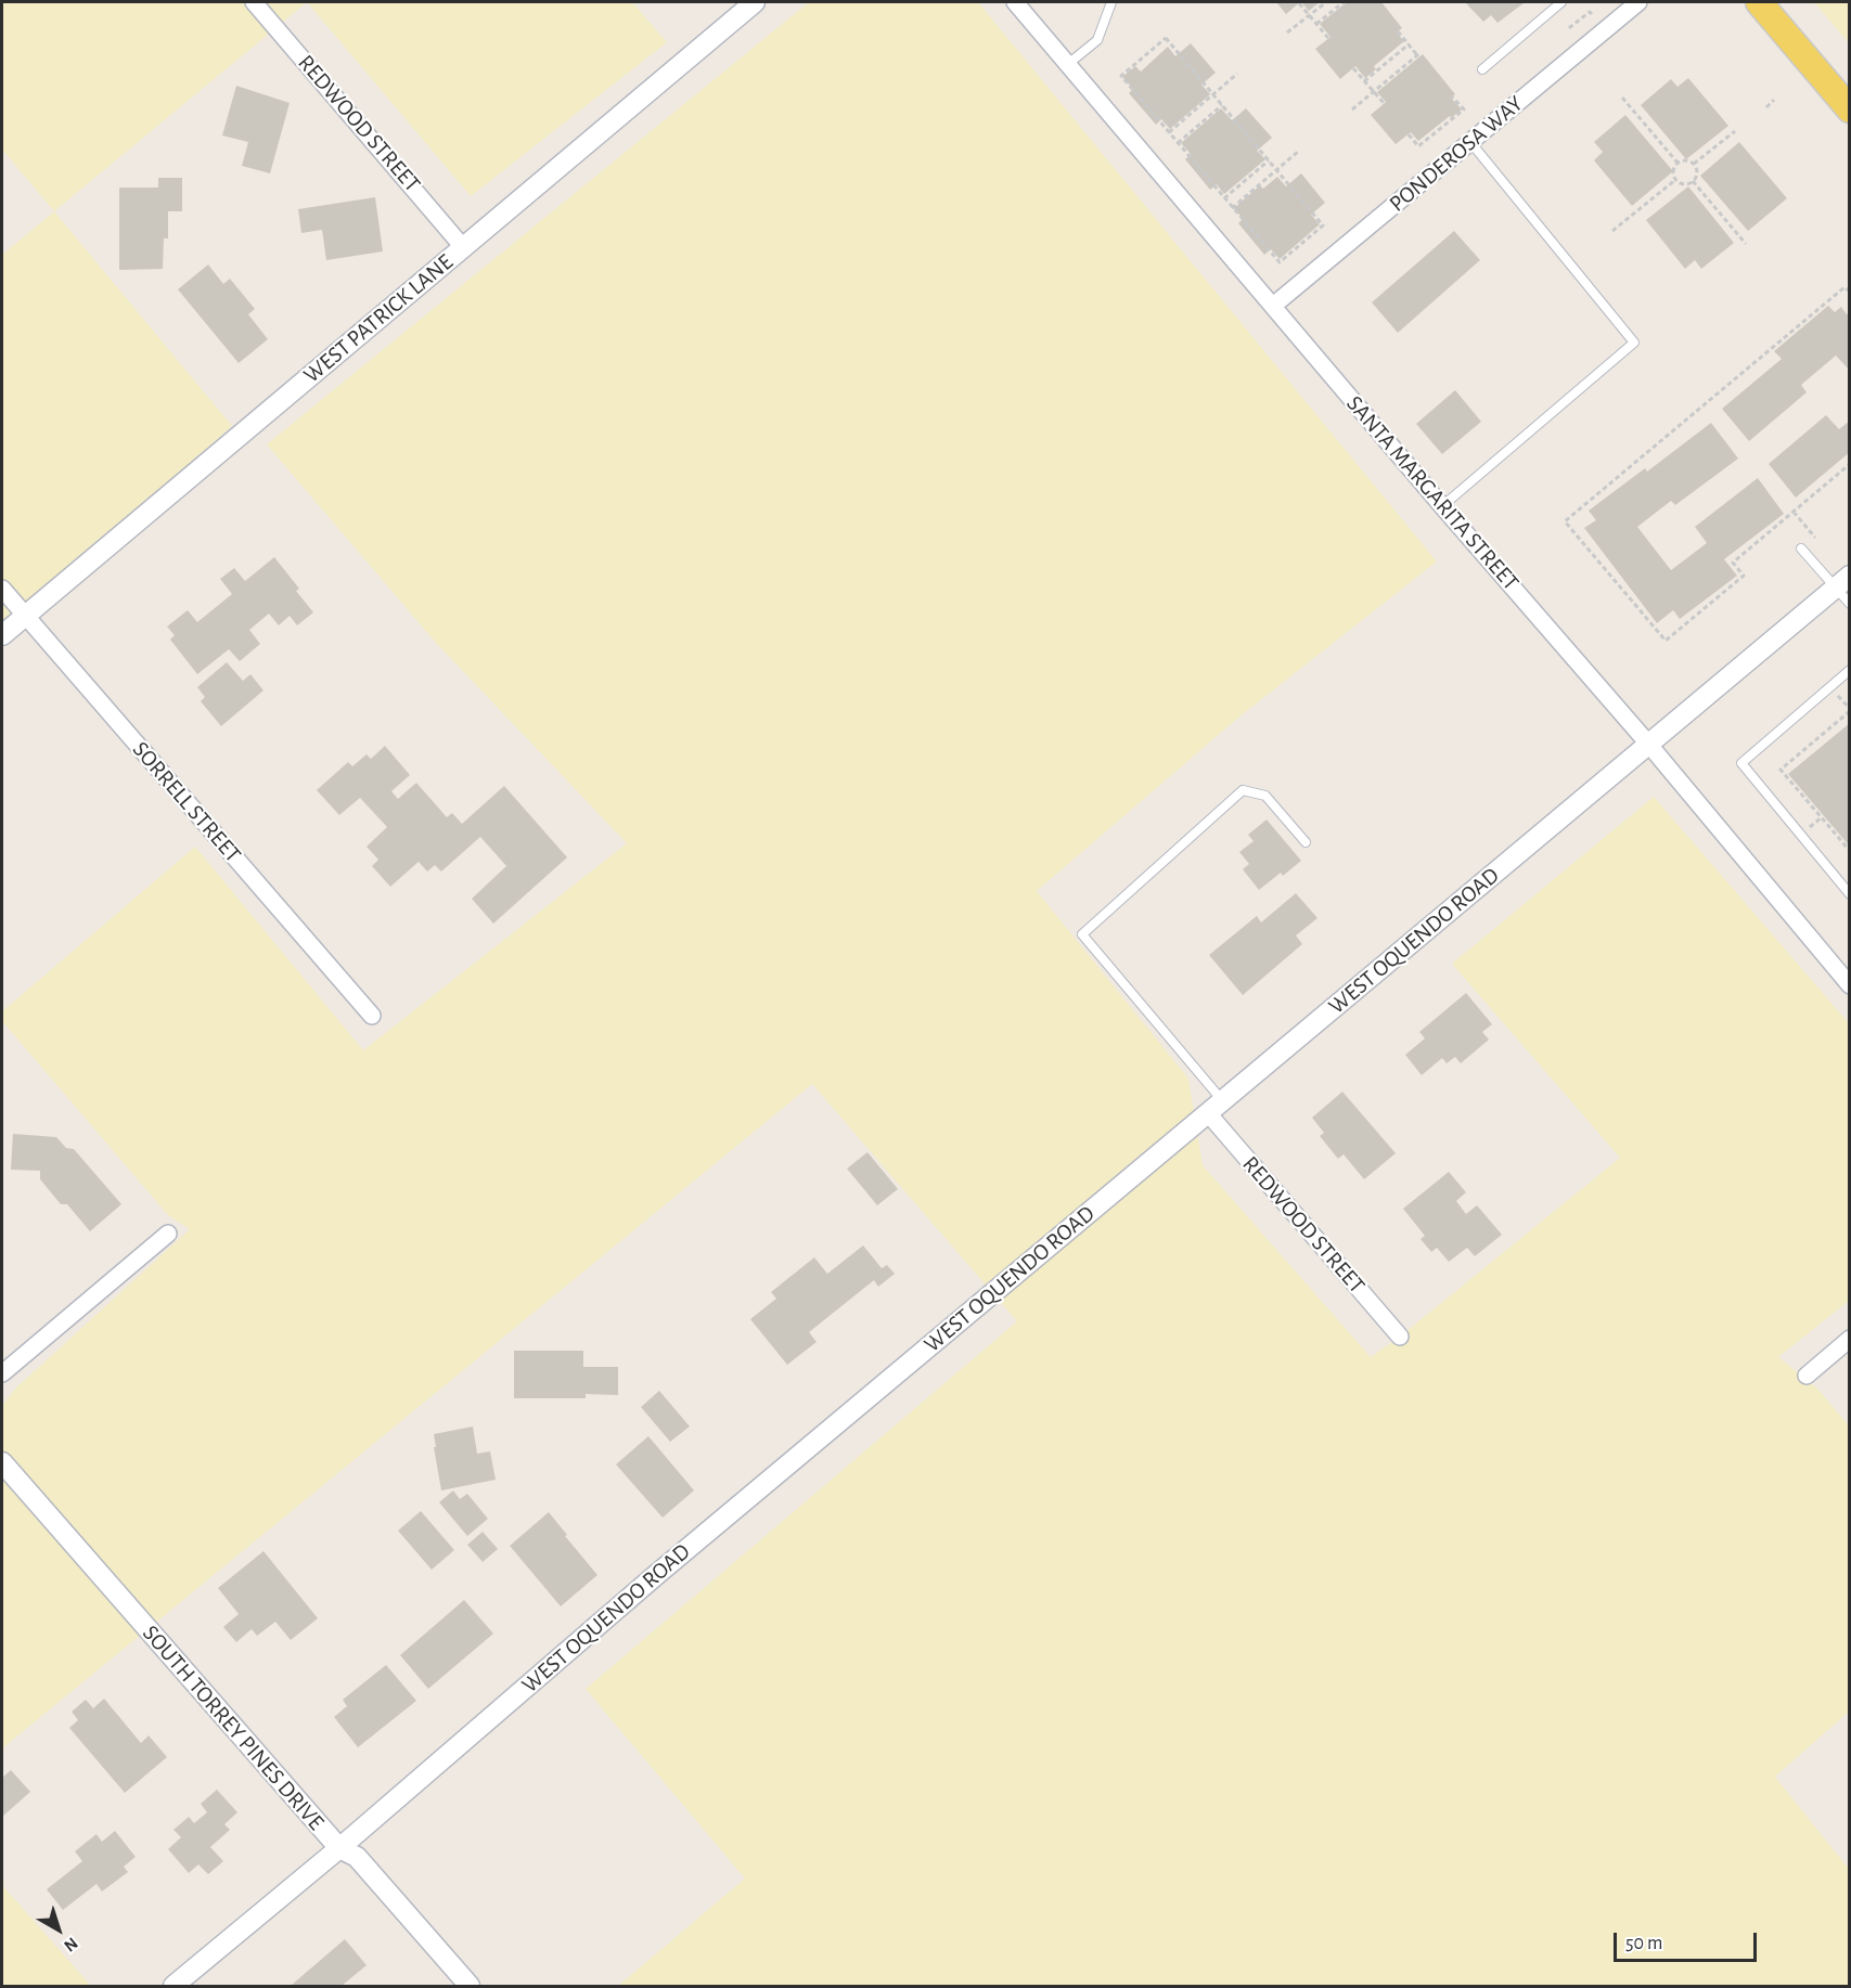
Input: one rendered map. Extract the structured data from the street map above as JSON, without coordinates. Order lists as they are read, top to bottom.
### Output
{
  "streets": {
    "street": [
      "REDWOOD STREET",
      "PONDEROSA WAY",
      "WEST PATRICK LANE",
      "SANTA MARGARITA STREET",
      "SORRELL STREET",
      "WEST OQUENDO ROAD",
      "SOUTH TORREY PINES DRIVE"
    ]
  },
  "crossings": [
    ["REDWOOD STREET", "WEST PATRICK LANE"],
    ["REDWOOD STREET", "WEST OQUENDO ROAD"],
    ["PONDEROSA WAY", "SANTA MARGARITA STREET"],
    ["WEST PATRICK LANE", "SORRELL STREET"],
    ["SANTA MARGARITA STREET", "WEST OQUENDO ROAD"],
    ["WEST OQUENDO ROAD", "SOUTH TORREY PINES DRIVE"]
  ],
  "scale_bar": "50 m",
  "north": "bottom right"
}
